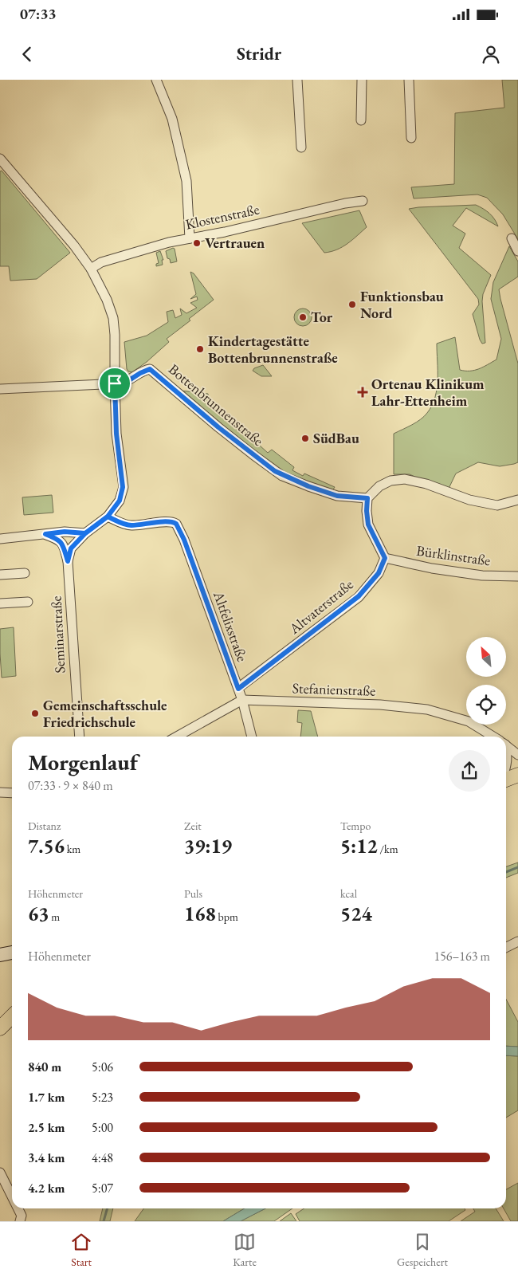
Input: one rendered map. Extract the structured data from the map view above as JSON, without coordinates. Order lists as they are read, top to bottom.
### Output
{
  "streets": {
    "street": [
      "Klostenstraße",
      "Bottenbrunnenstraße",
      "Bürklinstraße",
      "Altvaterstraße",
      "Altfelixstraße",
      "Seminarstraße",
      "Stefanienstraße"
    ]
  },
  "crossings": [
    ["Bottenbrunnenstraße", "Seminarstraße"],
    ["Bürklinstraße", "Altvaterstraße"],
    ["Altvaterstraße", "Altfelixstraße"],
    ["Altfelixstraße", "Seminarstraße"],
    ["Altfelixstraße", "Stefanienstraße"]
  ],
  "places": {
    "other": [
      "Vertrauen",
      "Funktionsbau Nord",
      "Tor",
      "Kindertagestätte Bottenbrunnenstraße",
      "SüdBau",
      "Gemeinschaftsschule Friedrichschule"
    ],
    "health": ["Ortenau Klinikum Lahr-Ettenheim"]
  },
  "north": "top left",
  "page": {
    "status": "07:33",
    "header": "Stridr",
    "heading": ["Morgenlauf", "07:33 · 9 × 840 m"],
    "stats": [
      ["Distanz", "7.56 km"],
      ["Zeit", "39:19"],
      ["Tempo", "5:12 /km"],
      ["Höhenmeter", "63 m"],
      ["Puls", "168 bpm"],
      ["kcal", "524"]
    ],
    "chart": ["Höhenmeter", "156–163 m"],
    "list": [
      {
        "name": "840 m",
        "note": "5:06"
      },
      {
        "name": "1.7 km",
        "note": "5:23"
      },
      {
        "name": "2.5 km",
        "note": "5:00"
      },
      {
        "name": "3.4 km",
        "note": "4:48"
      },
      {
        "name": "4.2 km",
        "note": "5:07"
      }
    ],
    "tabs": ["Start", "Karte", "Gespeichert"]
  }
}
